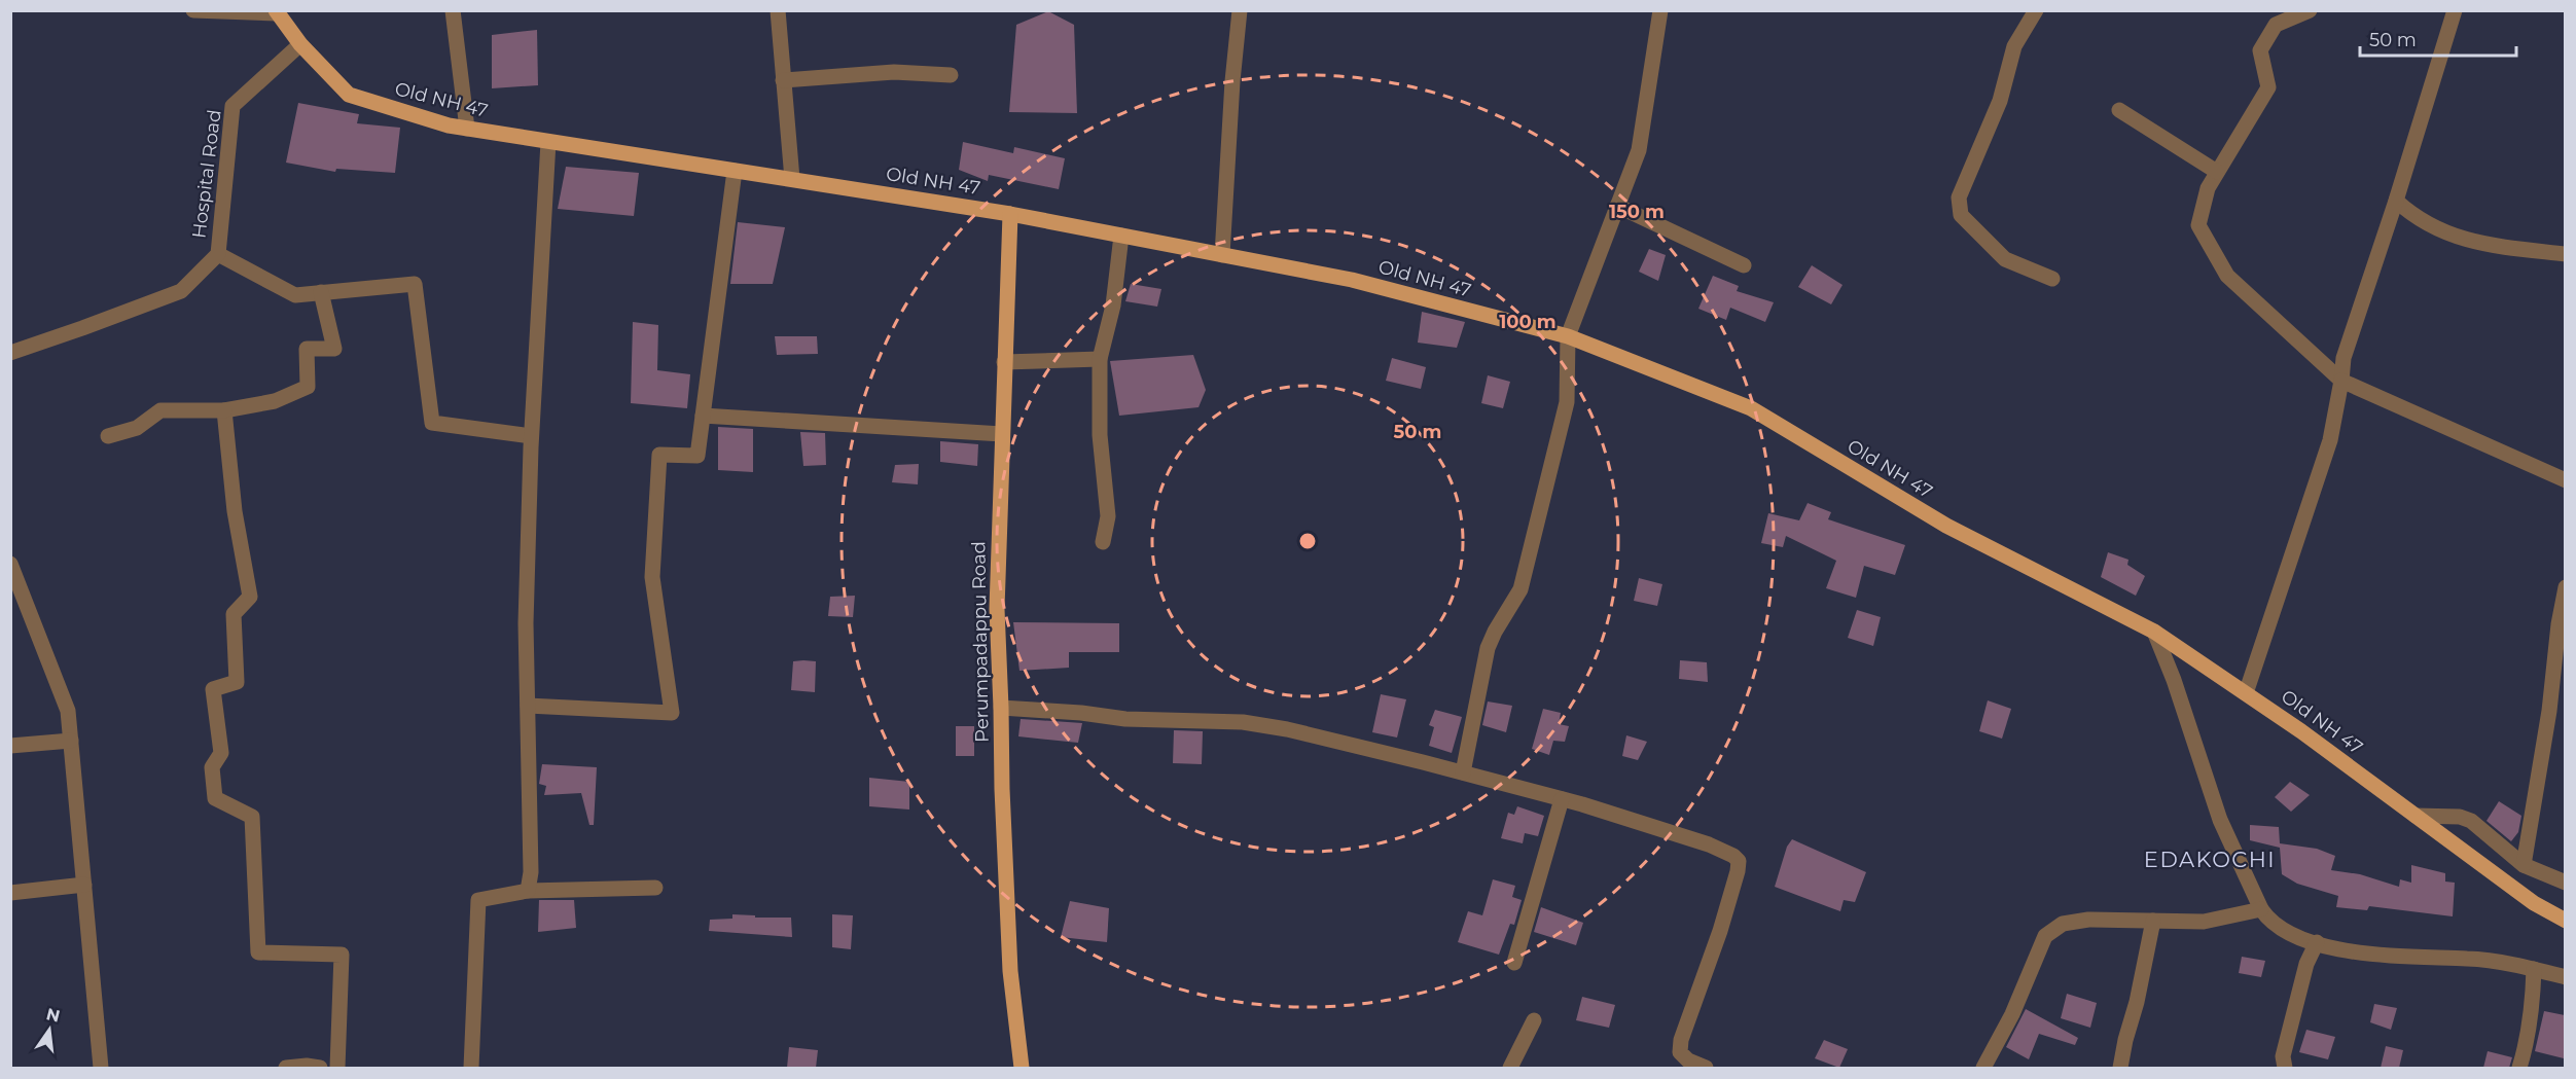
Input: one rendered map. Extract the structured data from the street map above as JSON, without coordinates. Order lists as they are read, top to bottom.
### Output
{
  "streets": {
    "main road": ["Old NH 47", "Perumpadappu Road"],
    "street": ["Hospital Road"]
  },
  "crossings": [
    ["Old NH 47", "Hospital Road"],
    ["Old NH 47", "Perumpadappu Road"]
  ],
  "districts": ["EDAKOCHI"],
  "scale_bar": "50 m",
  "north": "top",
  "rings": ["150 m", "100 m", "50 m"]
}
